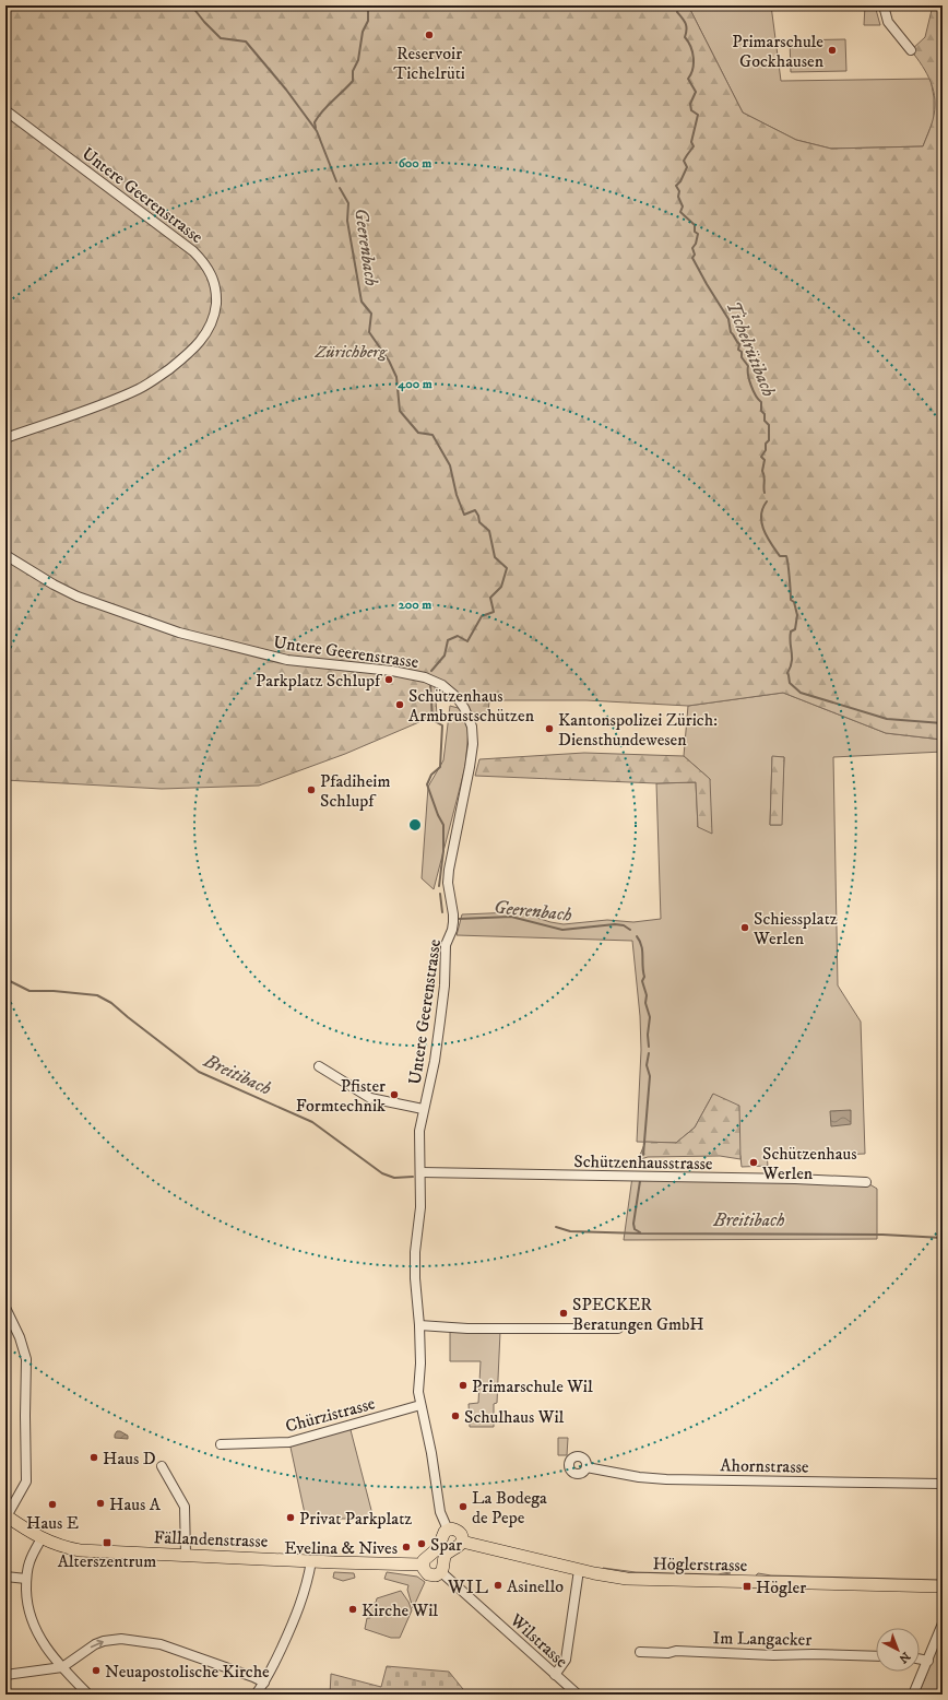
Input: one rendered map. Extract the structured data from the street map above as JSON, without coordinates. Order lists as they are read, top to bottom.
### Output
{
  "streets": {
    "main road": ["Fällandenstrasse", "Höglerstrasse"],
    "street": [
      "Untere Geerenstrasse",
      "Schützenhausstrasse",
      "Chürzistrasse",
      "Ahornstrasse",
      "Im Langacker",
      "Wilstrasse"
    ]
  },
  "crossings": [
    ["Untere Geerenstrasse", "Schützenhausstrasse"],
    ["Untere Geerenstrasse", "Chürzistrasse"]
  ],
  "districts": ["WIL"],
  "water": ["Geerenbach", "Tichelrütibach", "Breitibach"],
  "parks": ["Zürichberg"],
  "places": {
    "other": [
      "Reservoir Tichelrüti",
      "Primarschule Gockhausen",
      "Parkplatz Schlupf",
      "Schützenhaus Armbrustschützen",
      "Kantonspolizei Zürich: Diensthundewesen",
      "Pfadiheim Schlupf",
      "Schiessplatz Werlen",
      "Pfister Formtechnik",
      "Schützenhaus Werlen",
      "SPECKER Beratungen GmbH",
      "Primarschule Wil",
      "Schulhaus Wil",
      "Haus D",
      "Haus A",
      "Haus E",
      "La Bodega de Pepe",
      "Privat Parkplatz",
      "Spar",
      "Evelina & Nives",
      "Asinello",
      "Kirche Wil",
      "Neuapostolische Kirche"
    ],
    "transit": ["Alterszentrum", "Högler"]
  },
  "north": "bottom right",
  "rings": ["600 m", "400 m", "200 m"]
}
